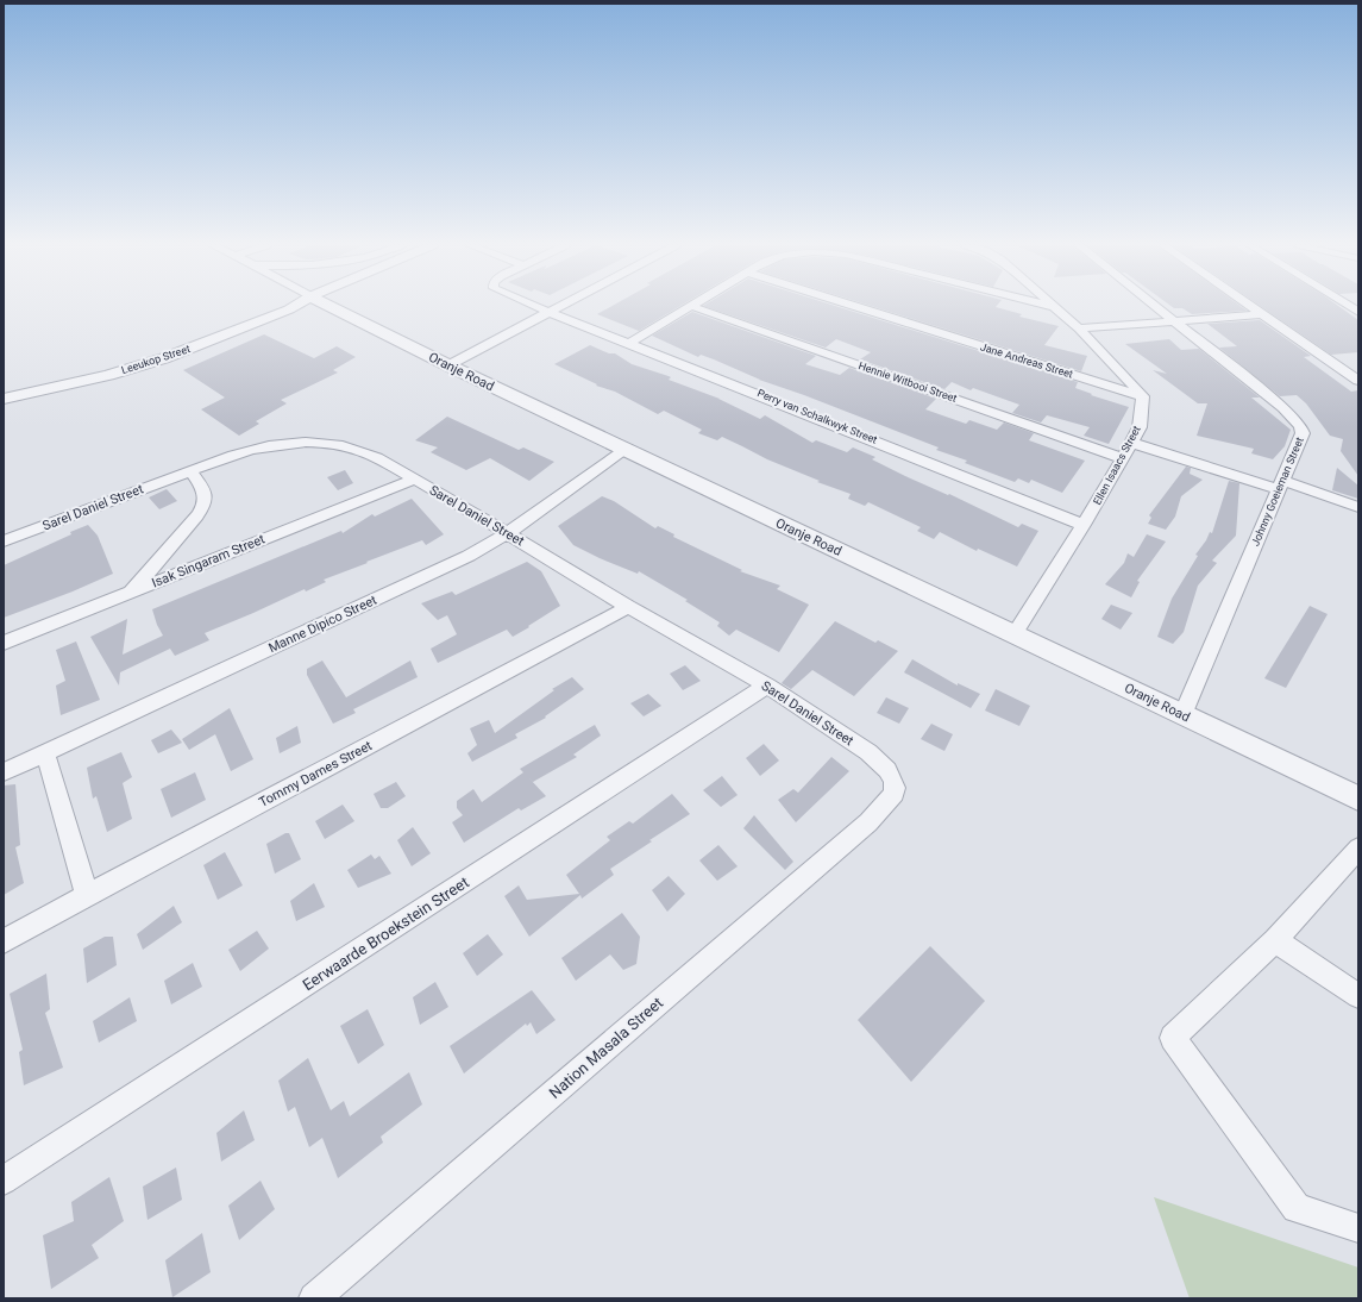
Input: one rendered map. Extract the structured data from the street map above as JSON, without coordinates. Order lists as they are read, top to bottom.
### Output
{
  "streets": {
    "street": [
      "Leeukop Street",
      "Jane Andreas Street",
      "Oranje Road",
      "Hennie Witbooi Street",
      "Perry van Schalkwyk Street",
      "Ellen Isaacs Street",
      "Johnny Goeieman Street",
      "Sarel Daniel Street",
      "Isak Singaram Street",
      "Manne Dipico Street",
      "Tommy Dames Street",
      "Eerwaarde Broekstein Street",
      "Nation Masala Street"
    ]
  },
  "crossings": [
    ["Jane Andreas Street", "Ellen Isaacs Street"],
    ["Oranje Road", "Ellen Isaacs Street"],
    ["Oranje Road", "Johnny Goeieman Street"],
    ["Oranje Road", "Manne Dipico Street"],
    ["Hennie Witbooi Street", "Ellen Isaacs Street"],
    ["Perry van Schalkwyk Street", "Ellen Isaacs Street"],
    ["Sarel Daniel Street", "Isak Singaram Street"],
    ["Sarel Daniel Street", "Manne Dipico Street"],
    ["Sarel Daniel Street", "Tommy Dames Street"],
    ["Sarel Daniel Street", "Eerwaarde Broekstein Street"],
    ["Sarel Daniel Street", "Nation Masala Street"]
  ]
}
